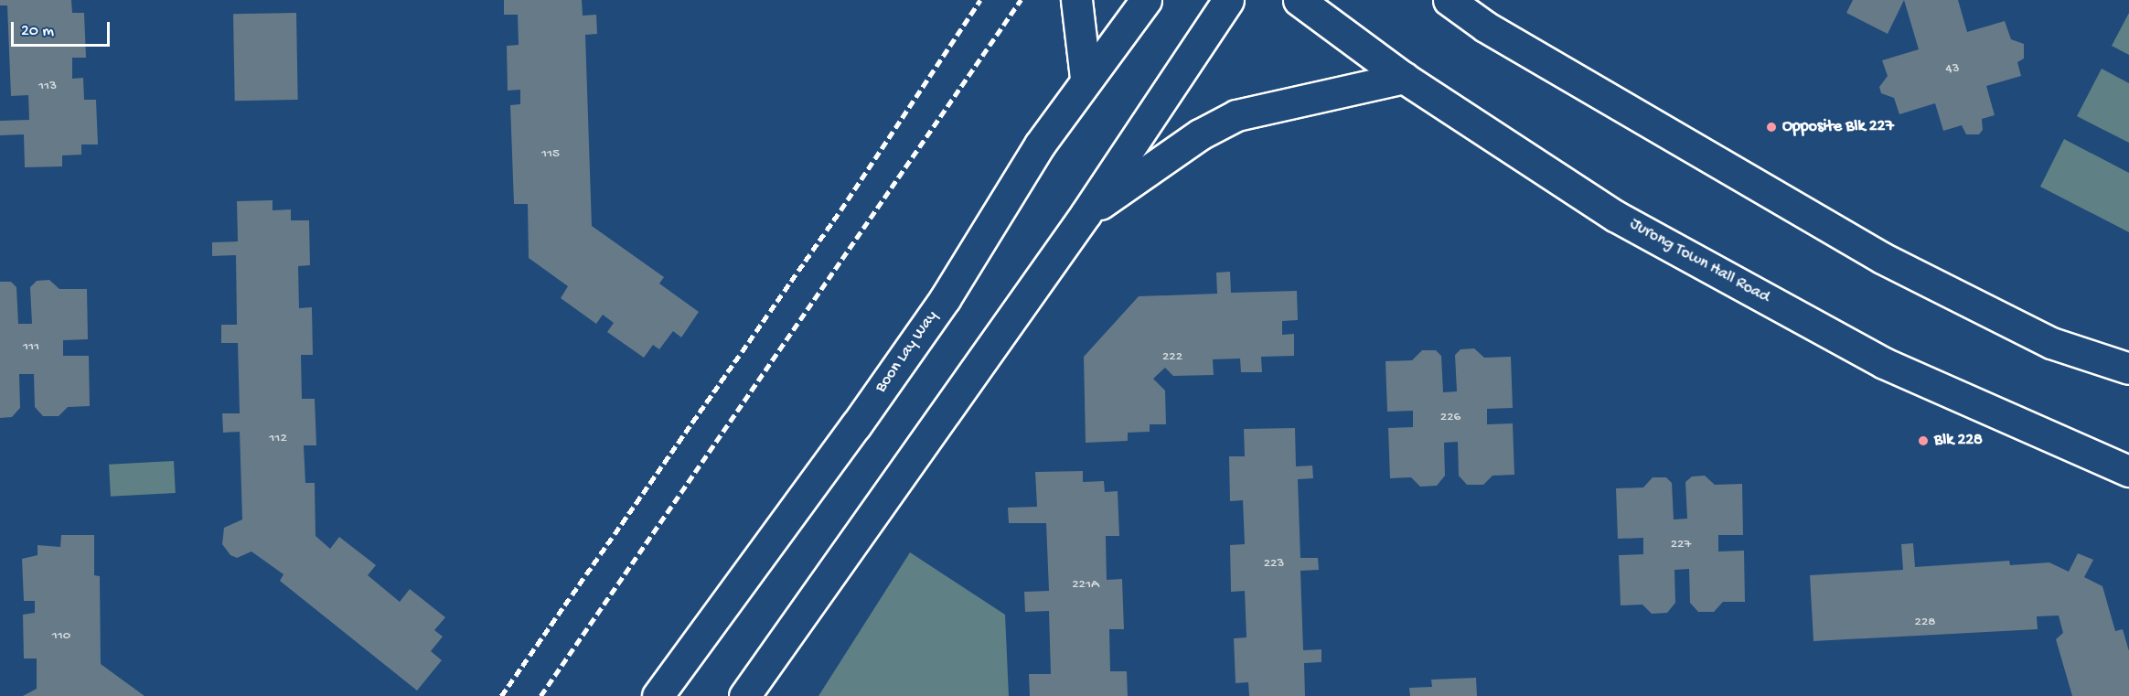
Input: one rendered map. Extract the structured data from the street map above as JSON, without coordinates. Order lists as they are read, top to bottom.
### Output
{
  "streets": {
    "main road": ["Jurong Town Hall Road", "Boon Lay Way"]
  },
  "places": ["Opposite Blk 227", "Blk 228"],
  "house_numbers": [
    "43",
    "113",
    "115",
    "111",
    "222",
    "226",
    "112",
    "227",
    "223",
    "221A",
    "228",
    "110"
  ],
  "scale_bar": "20 m"
}
